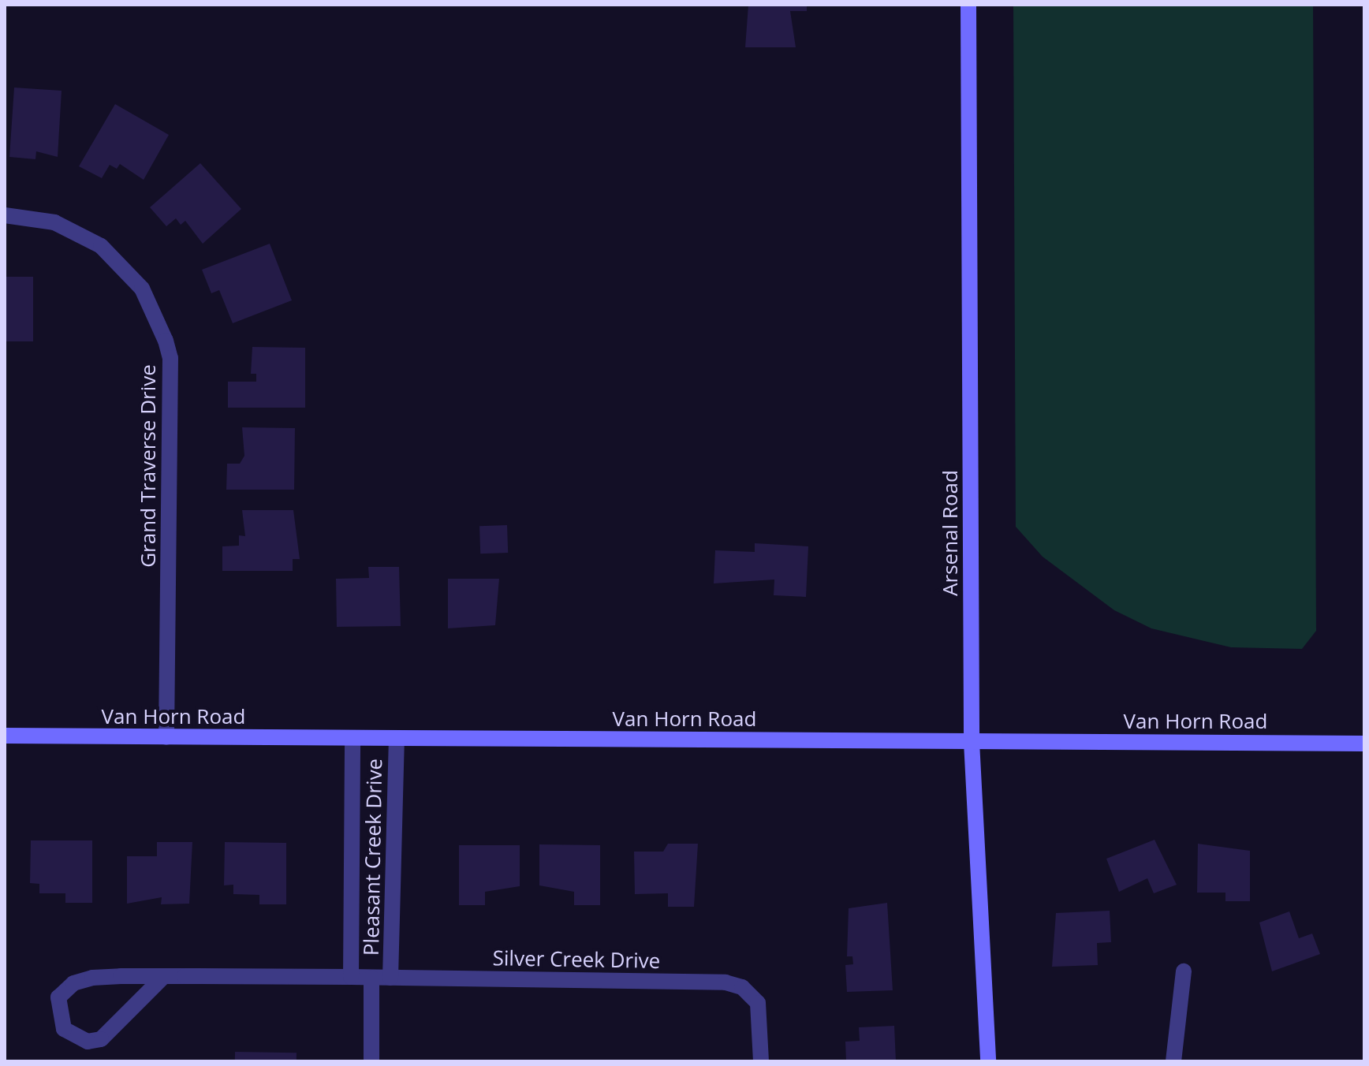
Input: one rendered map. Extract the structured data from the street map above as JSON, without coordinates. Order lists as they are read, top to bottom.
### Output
{
  "streets": {
    "street": [
      "Grand Traverse Drive",
      "Arsenal Road",
      "Van Horn Road",
      "Pleasant Creek Drive",
      "Silver Creek Drive"
    ]
  },
  "crossings": [
    ["Grand Traverse Drive", "Van Horn Road"],
    ["Arsenal Road", "Van Horn Road"],
    ["Van Horn Road", "Pleasant Creek Drive"],
    ["Pleasant Creek Drive", "Silver Creek Drive"]
  ]
}
